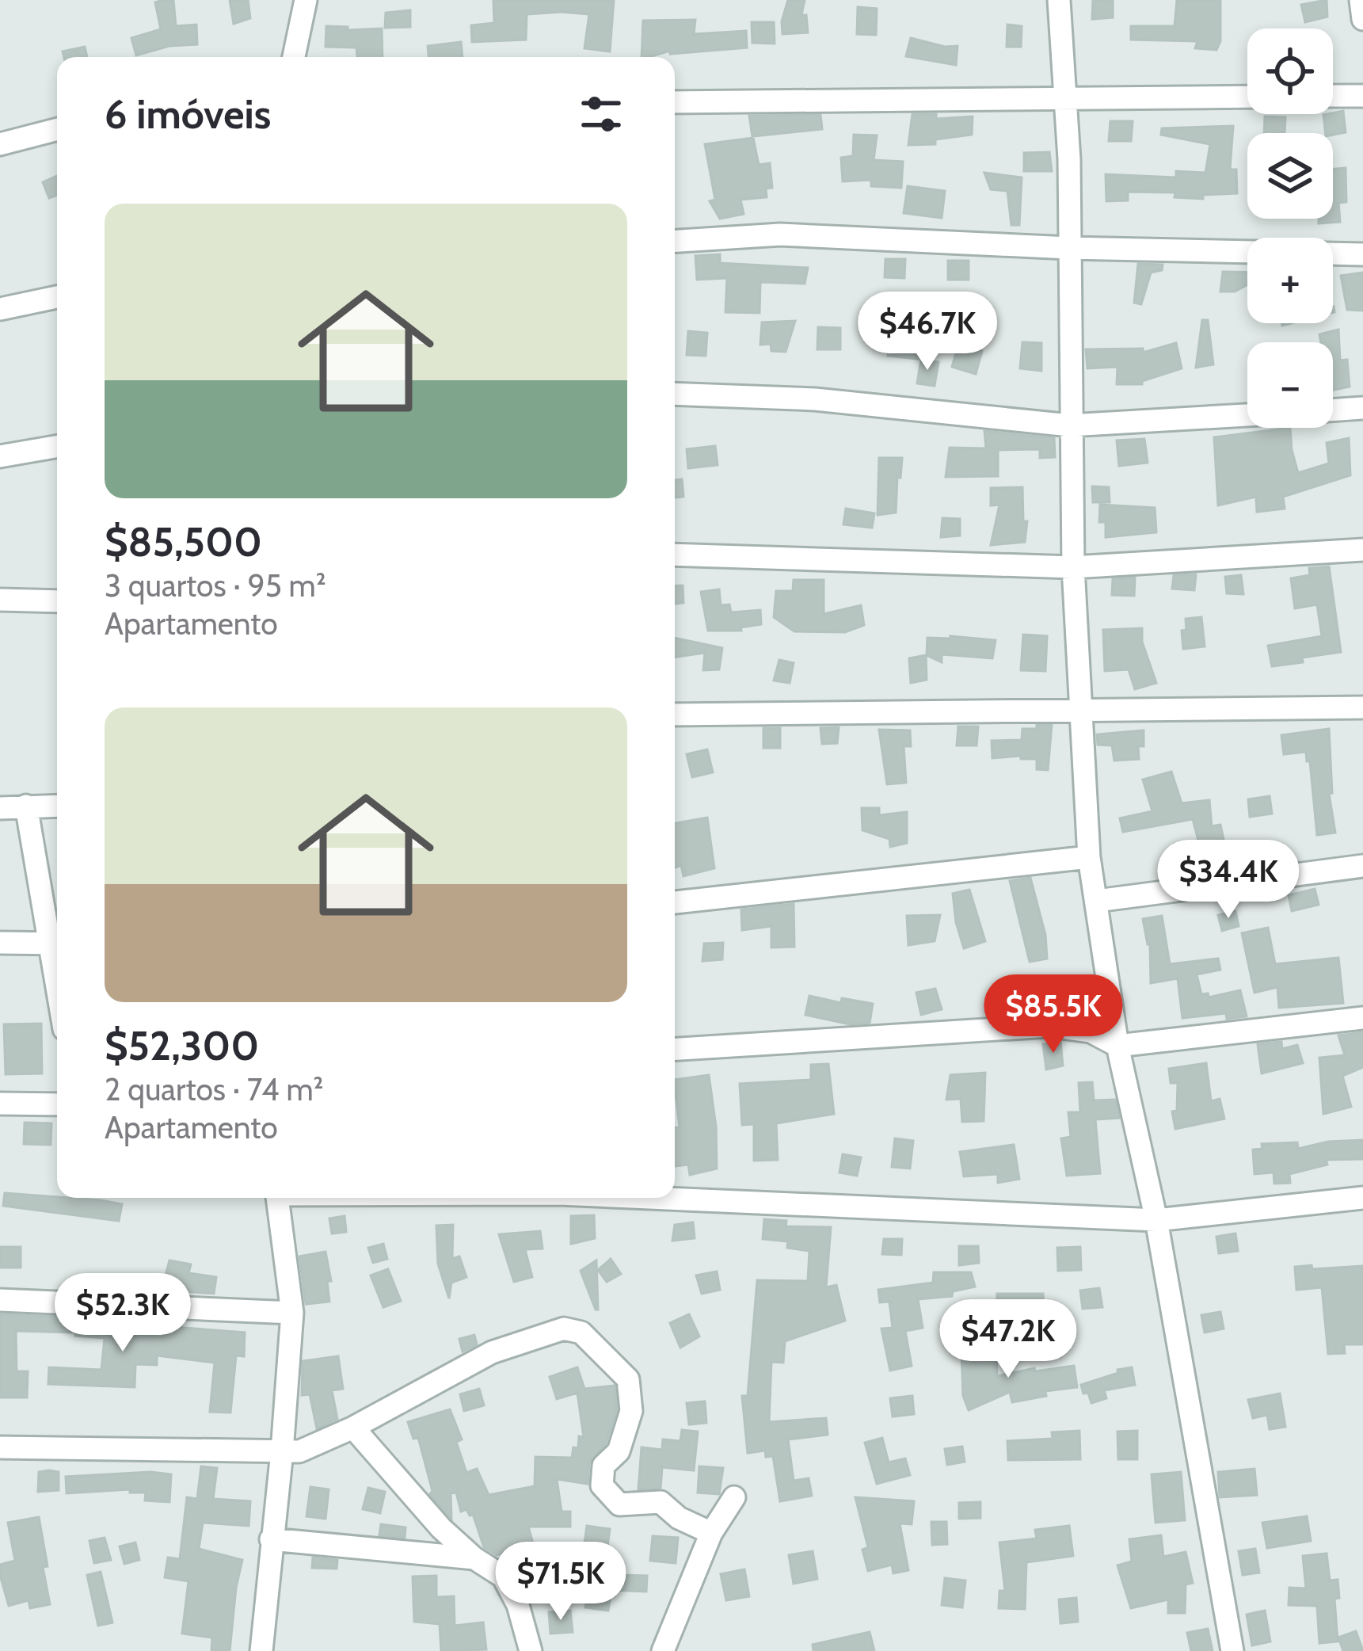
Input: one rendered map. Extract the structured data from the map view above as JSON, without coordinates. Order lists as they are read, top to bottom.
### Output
{
  "page": {
    "map_buttons": ["+", "−"],
    "heading": "6 imóveis",
    "list": [
      {
        "name": "$85,500",
        "note": "3 quartos · 95 m² · Apartamento"
      },
      {
        "name": "$52,300",
        "note": "2 quartos · 74 m² · Apartamento"
      }
    ],
    "price": [
      "$46.7K",
      "$34.4K",
      "$85.5K",
      "$52.3K",
      "$47.2K",
      "$71.5K"
    ]
  }
}
